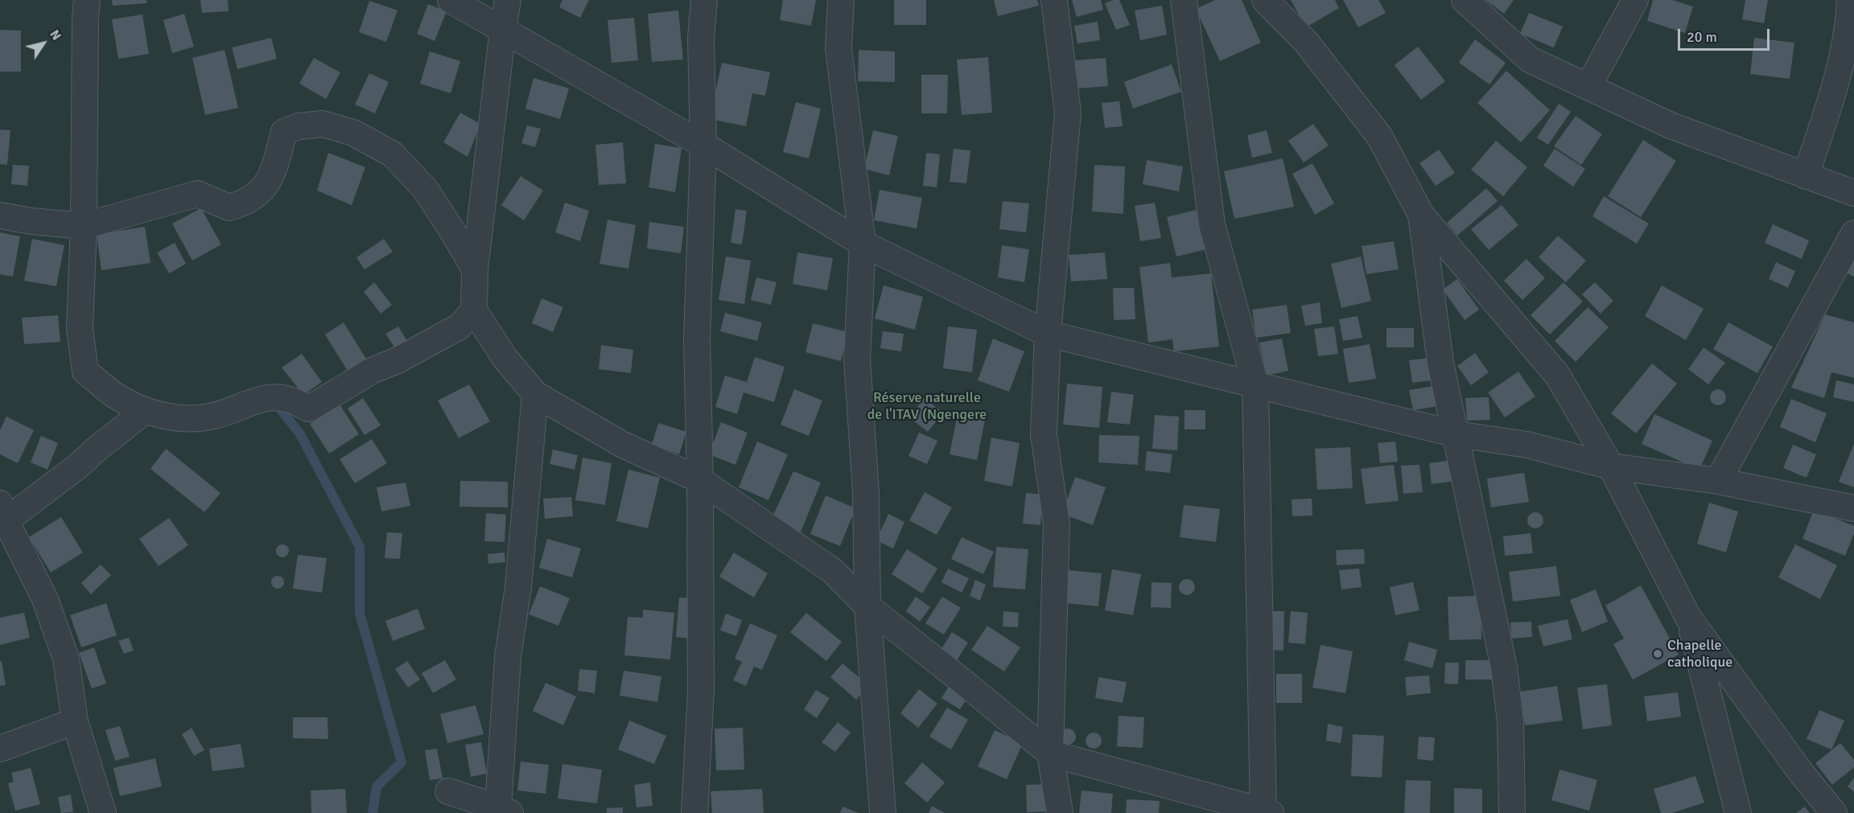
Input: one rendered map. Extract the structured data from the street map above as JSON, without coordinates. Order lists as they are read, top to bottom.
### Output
{
  "parks": ["Réserve naturelle de l'ITAV (Ngengere"],
  "places": ["Chapelle catholique"],
  "scale_bar": "20 m",
  "north": "top right"
}
